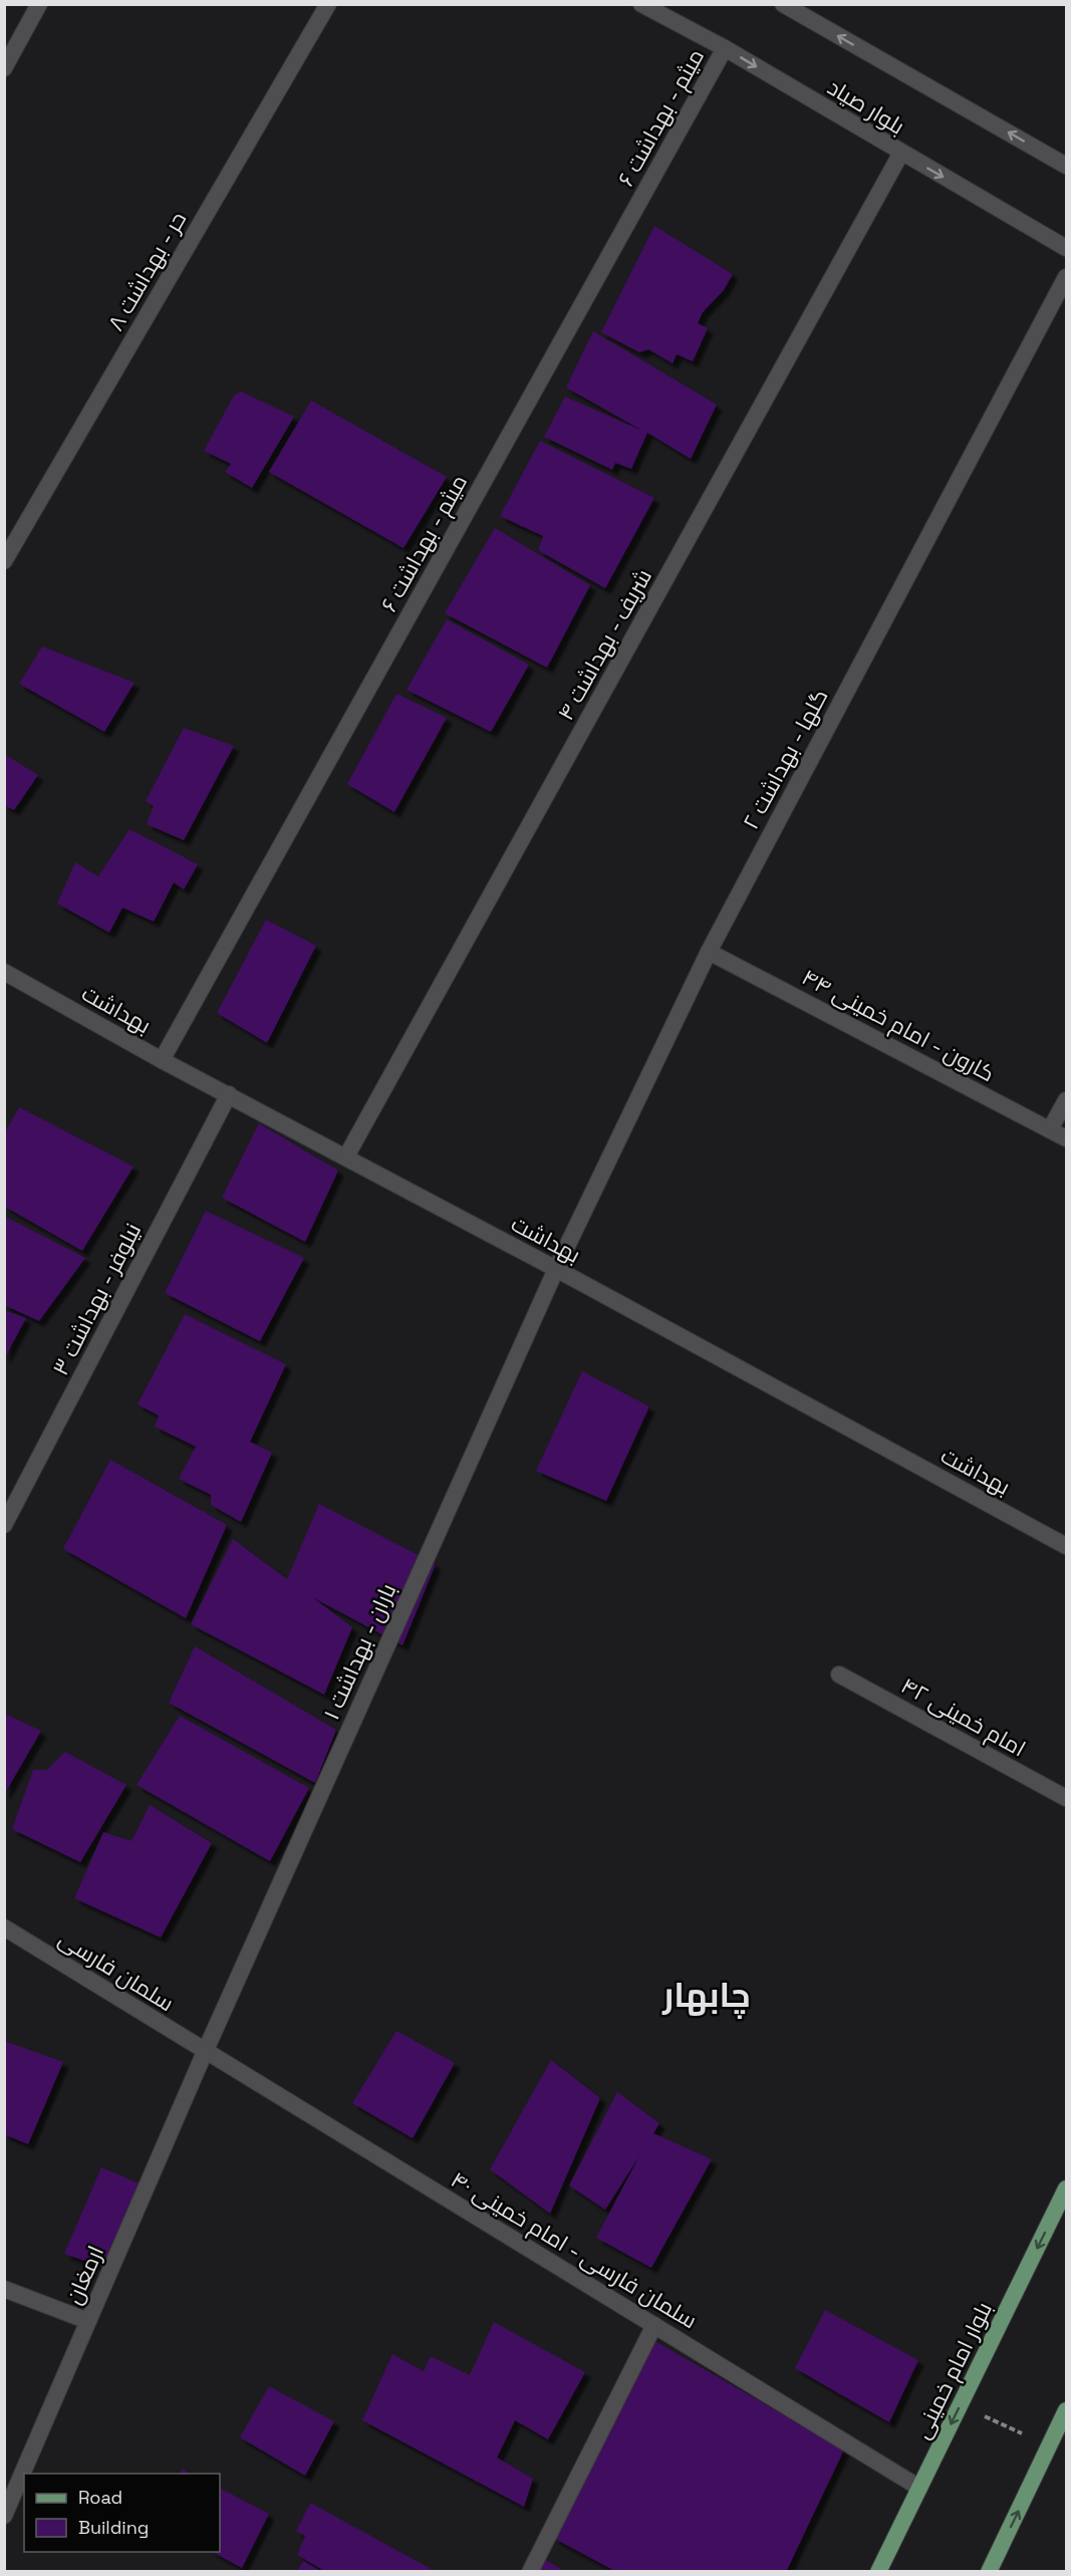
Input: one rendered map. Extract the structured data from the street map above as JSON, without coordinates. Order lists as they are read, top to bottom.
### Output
{
  "streets": {
    "main road": ["بلوار امام خمینی"],
    "street": [
      "بلوار صیاد",
      "میثم - بهداشت ۶",
      "حر - بهداشت ۸",
      "شریف - بهداشت ۴",
      "گلها - بهداشت ۲",
      "بهداشت",
      "کارون - امام خمینی ۴۴",
      "نیلوفر - بهداشت ۳",
      "باران - بهداشت ۱",
      "امام خمینی ۴۲",
      "سلمان فارسی",
      "سلمان فارسی - امام خمینی ۴۰",
      "ارمغان"
    ]
  },
  "crossings": [
    ["بلوار صیاد", "میثم - بهداشت ۶"],
    ["بلوار صیاد", "شریف - بهداشت ۴"],
    ["میثم - بهداشت ۶", "بهداشت"],
    ["شریف - بهداشت ۴", "بهداشت"],
    ["گلها - بهداشت ۲", "بهداشت"],
    ["گلها - بهداشت ۲", "کارون - امام خمینی ۴۴"],
    ["گلها - بهداشت ۲", "باران - بهداشت ۱"],
    ["بهداشت", "نیلوفر - بهداشت ۳"],
    ["بهداشت", "باران - بهداشت ۱"],
    ["باران - بهداشت ۱", "سلمان فارسی"],
    ["باران - بهداشت ۱", "سلمان فارسی - امام خمینی ۴۰"],
    ["باران - بهداشت ۱", "ارمغان"],
    ["سلمان فارسی", "سلمان فارسی - امام خمینی ۴۰"],
    ["سلمان فارسی", "ارمغان"],
    ["سلمان فارسی - امام خمینی ۴۰", "ارمغان"],
    ["سلمان فارسی - امام خمینی ۴۰", "بلوار امام خمینی"]
  ],
  "districts": ["چابهار"],
  "legend": ["Road", "Building"]
}
